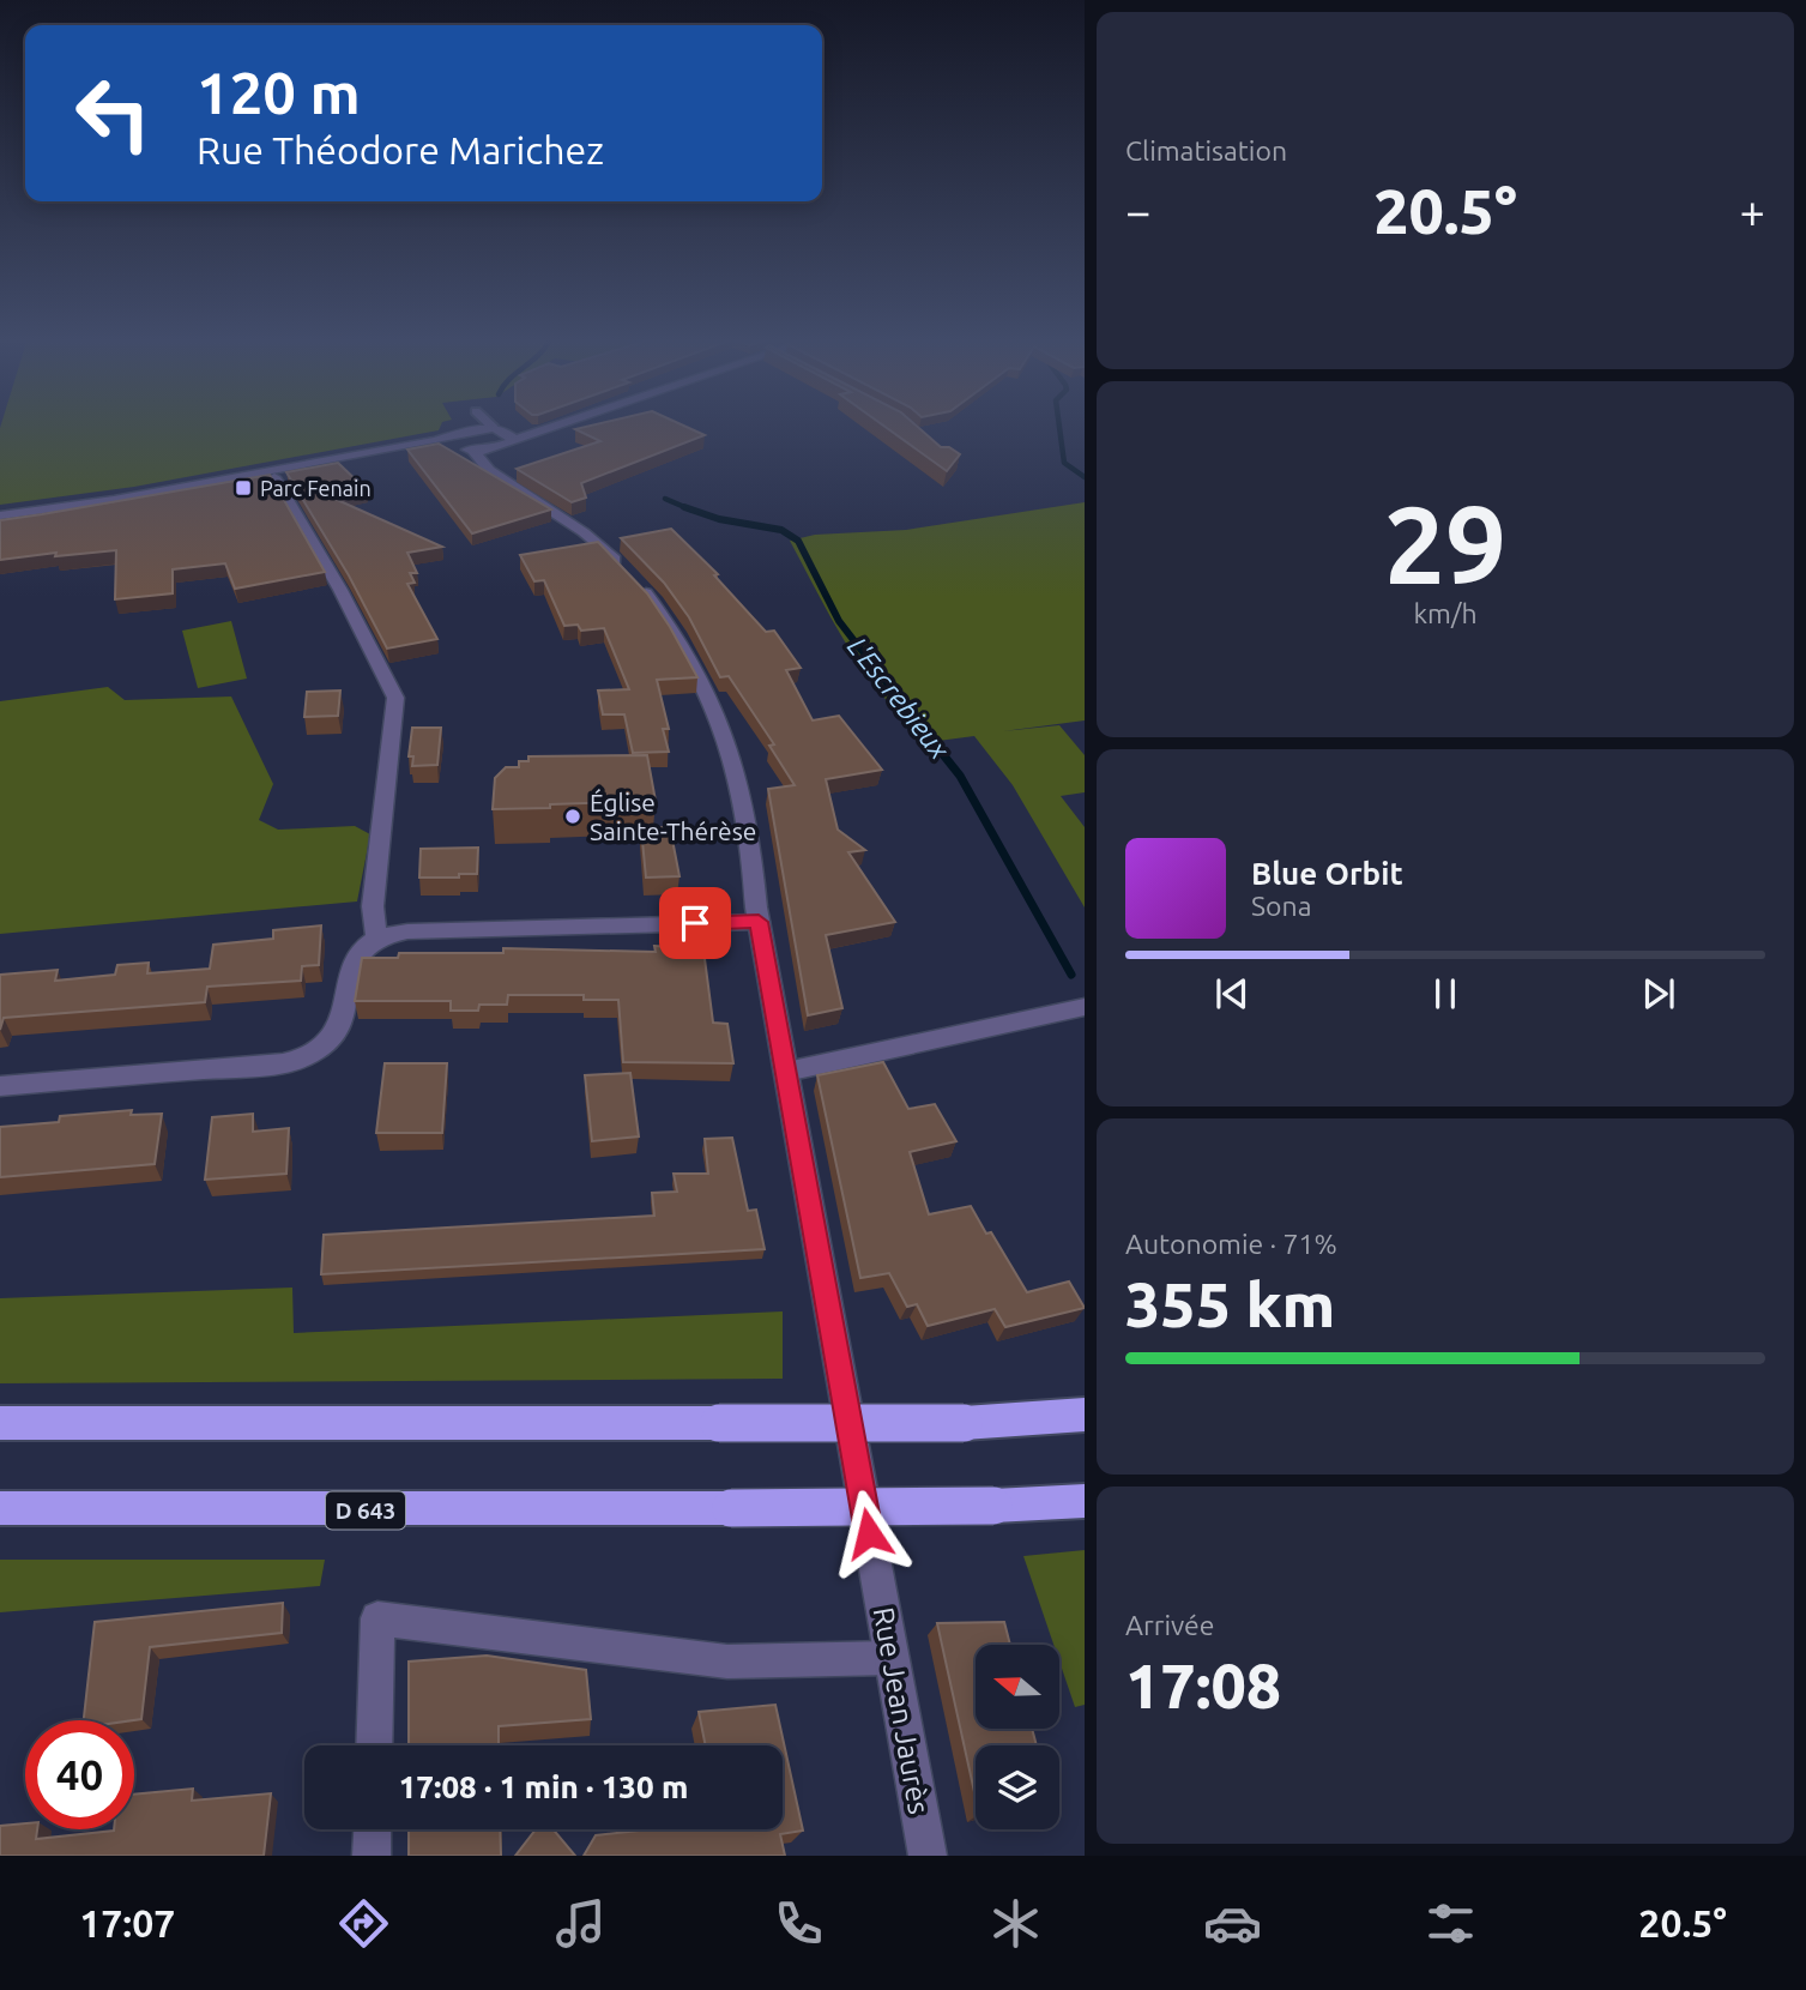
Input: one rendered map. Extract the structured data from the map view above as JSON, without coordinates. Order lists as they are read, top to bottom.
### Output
{
  "streets": {
    "highway": ["D 643"],
    "street": ["Rue Jean Jaurès"]
  },
  "water": ["L'Escrebieux"],
  "places": {
    "transit": ["Parc Fenain"],
    "other": ["Église Sainte-Thérèse"]
  },
  "north": "left",
  "page": {
    "tile": [
      "Climatisation",
      ["29", "km/h"],
      ["Autonomie · 71%", "355 km"],
      ["Arrivée", "17:08"]
    ],
    "turn": ["120 m", "Rue Théodore Marichez"],
    "heat": ["−", "20.5°", "+"],
    "song": ["Blue Orbit", "Sona"],
    "limit": "40",
    "trip": "17:08 · 1 min · 130 m",
    "tabs": ["17:07", "20.5°"]
  }
}
